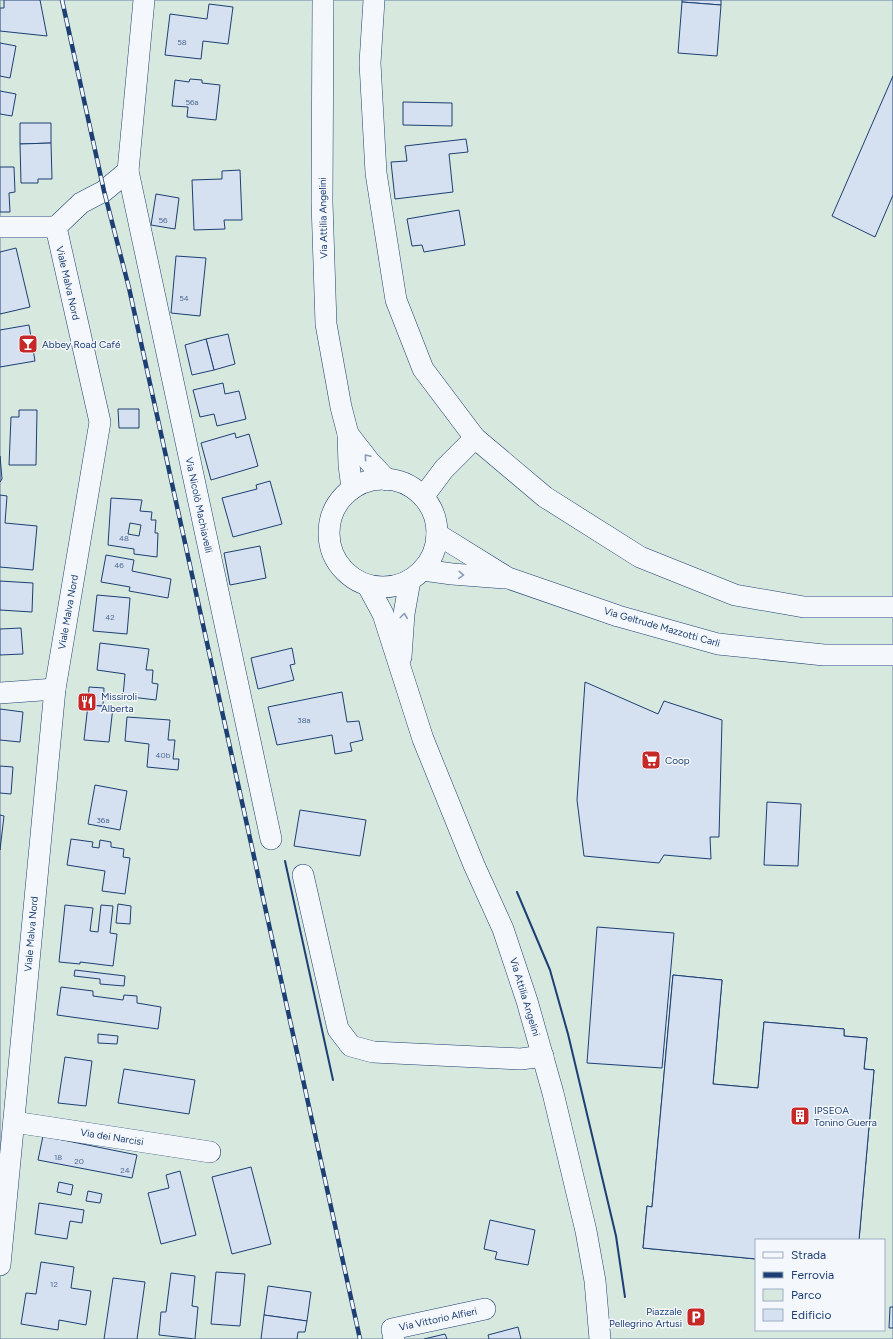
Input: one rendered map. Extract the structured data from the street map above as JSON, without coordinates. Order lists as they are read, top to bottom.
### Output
{
  "streets": {
    "street": [
      "Via Attilia Angelini",
      "Viale Malva Nord",
      "Via Nicolò Machiavelli",
      "Via Geltrude Mazzotti Carli",
      "Via dei Narcisi",
      "Via Vittorio Alfieri"
    ]
  },
  "crossings": [
    ["Via Attilia Angelini", "Via Geltrude Mazzotti Carli"],
    ["Viale Malva Nord", "Via dei Narcisi"]
  ],
  "places": {
    "bar": ["Abbey Road Café"],
    "restaurant": ["Missiroli Alberta"],
    "supermarket": ["Coop"],
    "building": ["IPSEOA Tonino Guerra"],
    "parking": ["Piazzale Pellegrino Artusi"]
  },
  "house_numbers": [
    "58",
    "56a",
    "56",
    "54",
    "48",
    "46",
    "42",
    "38a",
    "40b",
    "36a",
    "18",
    "20",
    "24",
    "12"
  ],
  "legend": [
    "Strada",
    "Ferrovia",
    "Parco",
    "Edificio"
  ]
}
